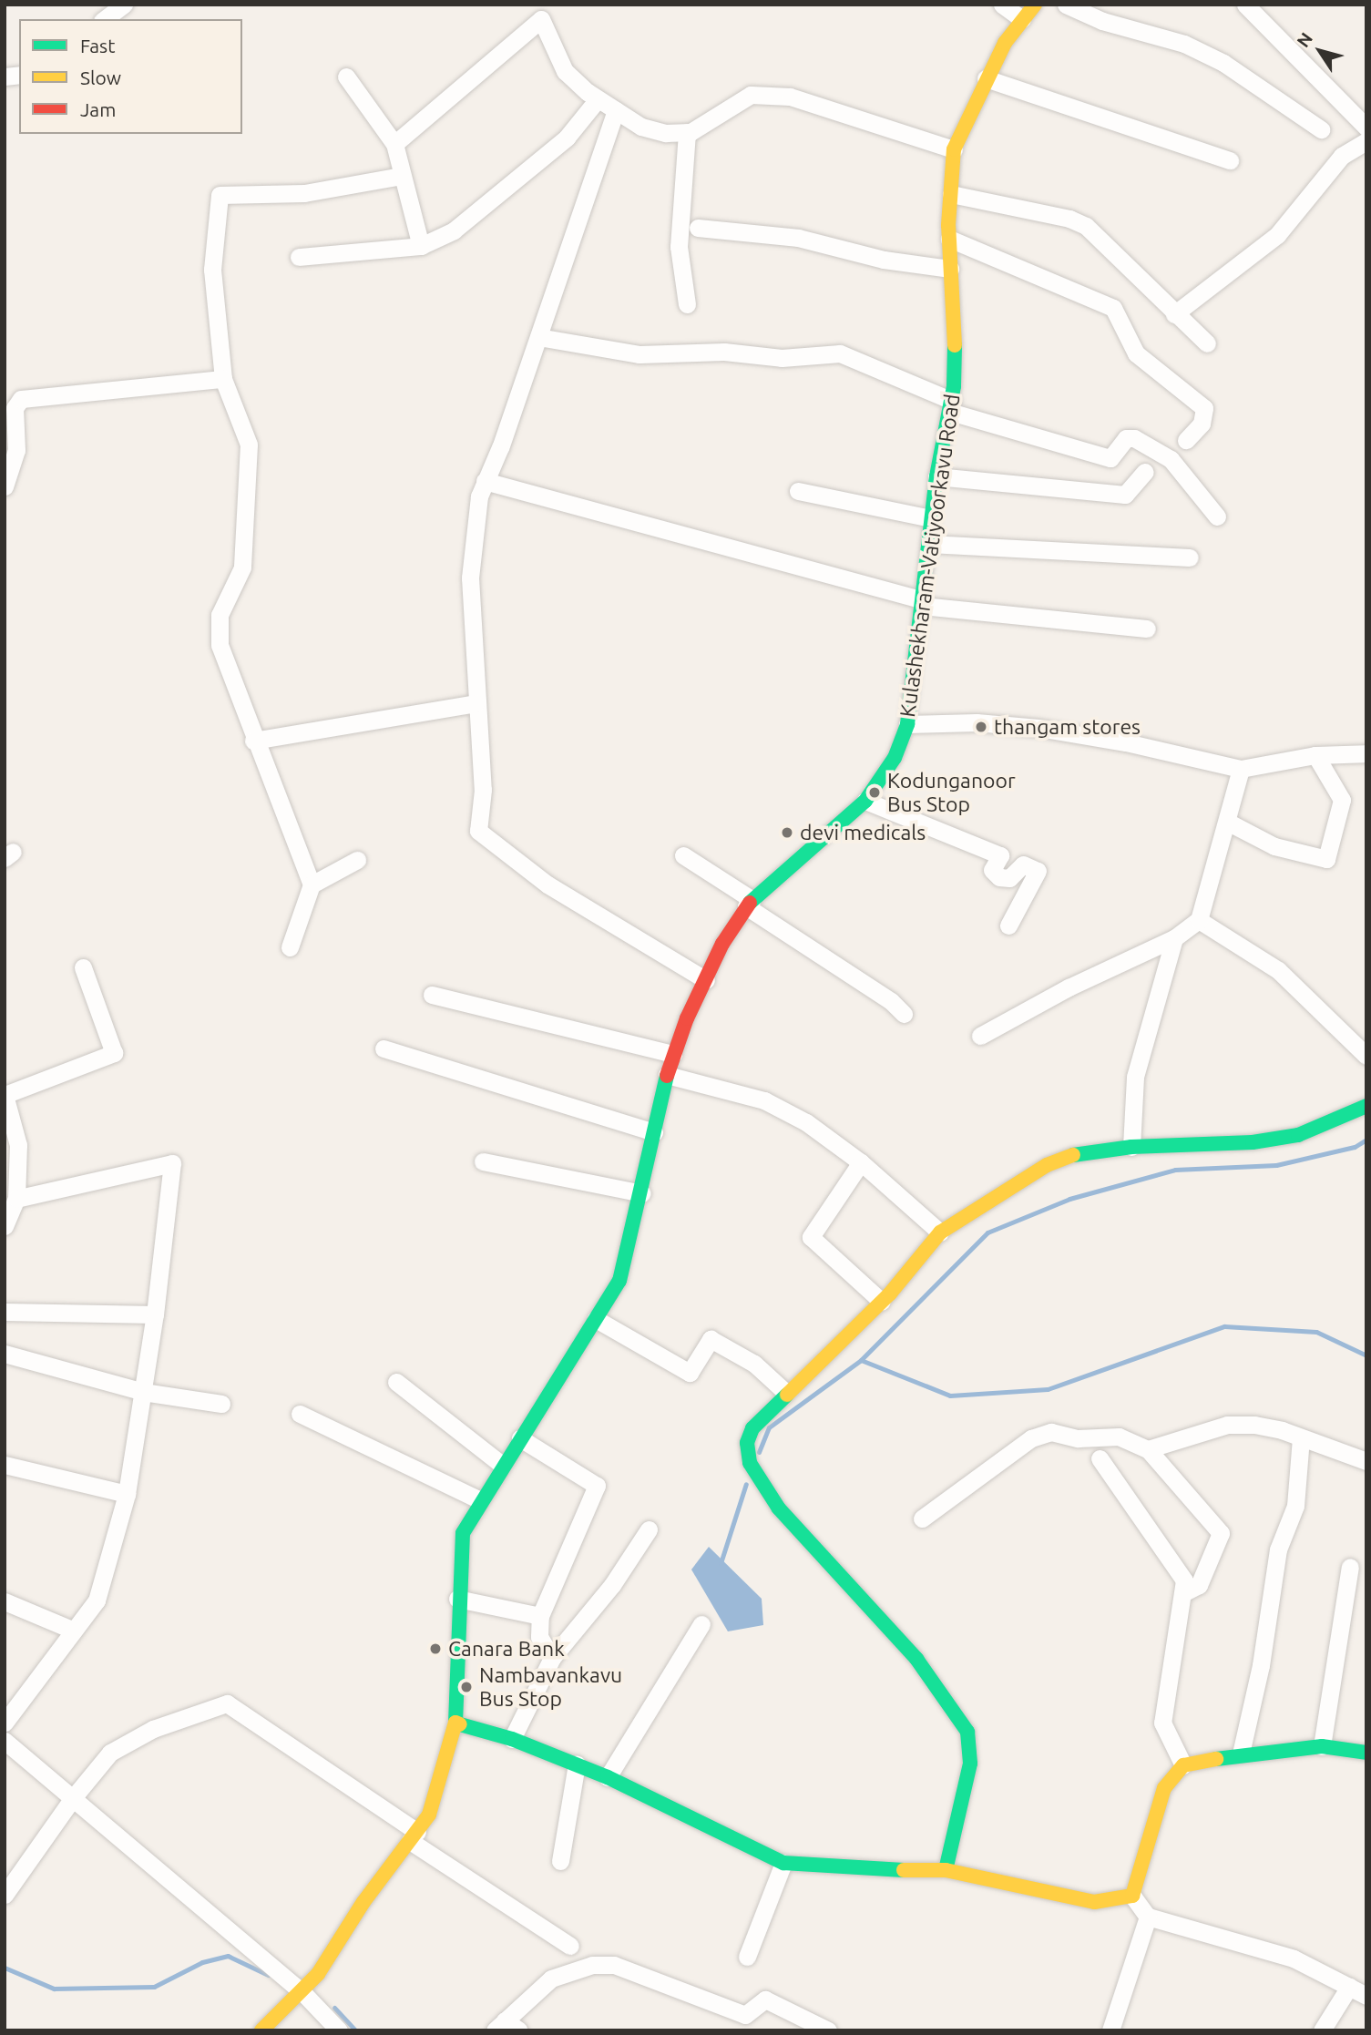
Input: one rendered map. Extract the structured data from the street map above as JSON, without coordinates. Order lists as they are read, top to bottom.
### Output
{
  "streets": {
    "street": ["Kulashekharam-Vatiyoorkavu Road"]
  },
  "places": [
    "thangam stores",
    "Kodunganoor Bus Stop",
    "devi medicals",
    "Canara Bank",
    "Nambavankavu Bus Stop"
  ],
  "legend": ["Fast", "Slow", "Jam"],
  "north": "top left"
}
